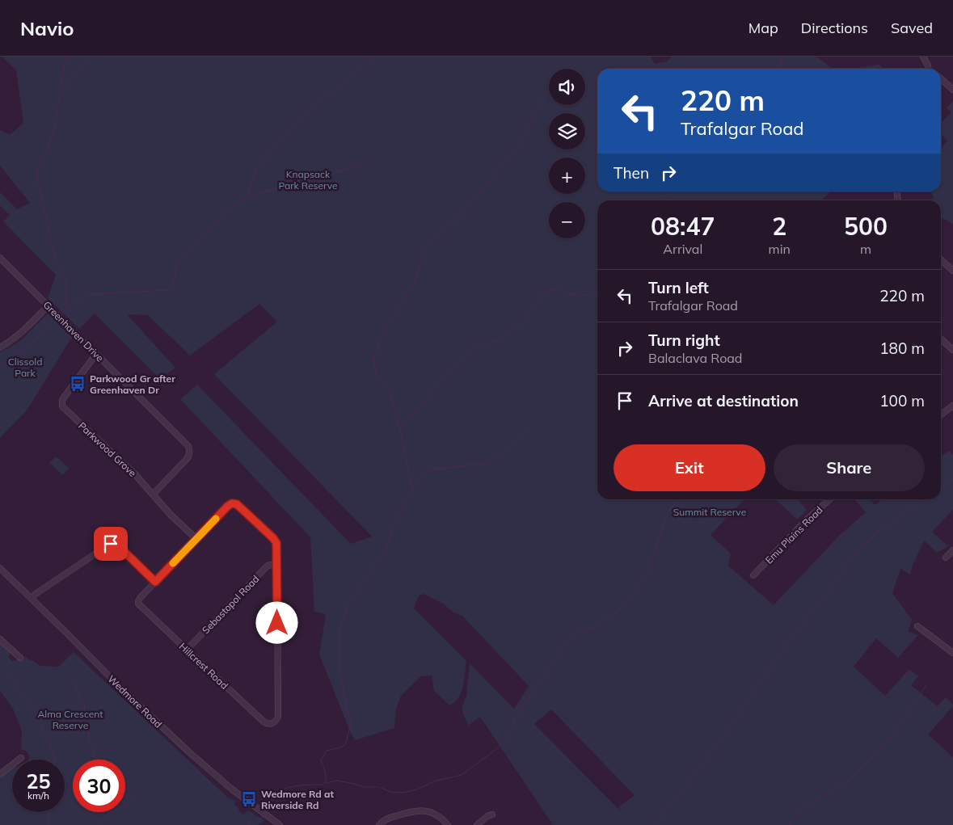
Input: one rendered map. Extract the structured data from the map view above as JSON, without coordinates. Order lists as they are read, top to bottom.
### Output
{
  "streets": {
    "street": [
      "Greenhaven Drive",
      "Parkwood Grove",
      "Emu Plains Road",
      "Sebastopol Road",
      "Hillcrest Road",
      "Wedmore Road"
    ]
  },
  "crossings": [
    ["Greenhaven Drive", "Parkwood Grove"],
    ["Sebastopol Road", "Hillcrest Road"]
  ],
  "parks": [
    "Knapsack Park Reserve",
    "Clissold Park",
    "Summit Reserve",
    "Alma Crescent Reserve"
  ],
  "places": {
    "bus stop": ["Parkwood Gr after Greenhaven Dr", "Wedmore Rd at Riverside Rd"]
  },
  "page": {
    "header": "Navio",
    "nav": ["Map", "Directions", "Saved"],
    "map_buttons": ["+", "−"],
    "turn": ["220 m", "Trafalgar Road"],
    "then": "Then",
    "eta": [
      "08:47",
      "Arrival",
      "2",
      "min",
      "500",
      "m"
    ],
    "list": [
      {
        "name": "Turn left",
        "note": "Trafalgar Road",
        "value": "220 m"
      },
      {
        "name": "Turn right",
        "note": "Balaclava Road",
        "value": "180 m"
      },
      {
        "name": "Arrive at destination",
        "value": "100 m"
      }
    ],
    "buttons": ["Exit", "Share"],
    "speed": "25 km/h",
    "limit": "30"
  }
}
